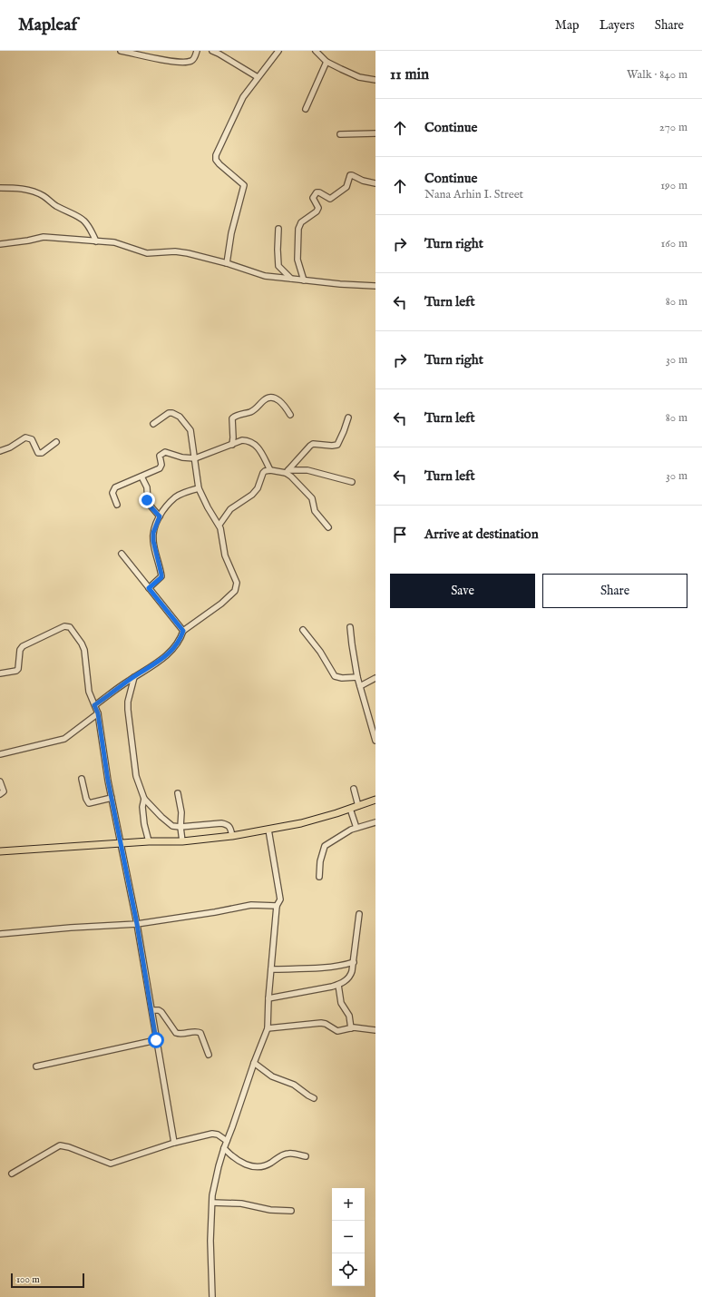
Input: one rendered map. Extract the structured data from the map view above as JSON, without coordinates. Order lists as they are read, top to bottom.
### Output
{
  "scale_bar": "100 m",
  "page": {
    "header": "Mapleaf",
    "nav": ["Map", "Layers", "Share"],
    "heading": ["11 min", "Walk · 840 m"],
    "list": [
      ["Continue", "270 m"],
      ["Continue", "Nana Arhin I. Street", "190 m"],
      ["Turn right", "160 m"],
      ["Turn left", "80 m"],
      ["Turn right", "30 m"],
      ["Turn left", "80 m"],
      ["Turn left", "30 m"],
      "Arrive at destination"
    ],
    "buttons": ["Save", "Share"],
    "map_buttons": ["+", "−"],
    "scale": "100 m"
  }
}
